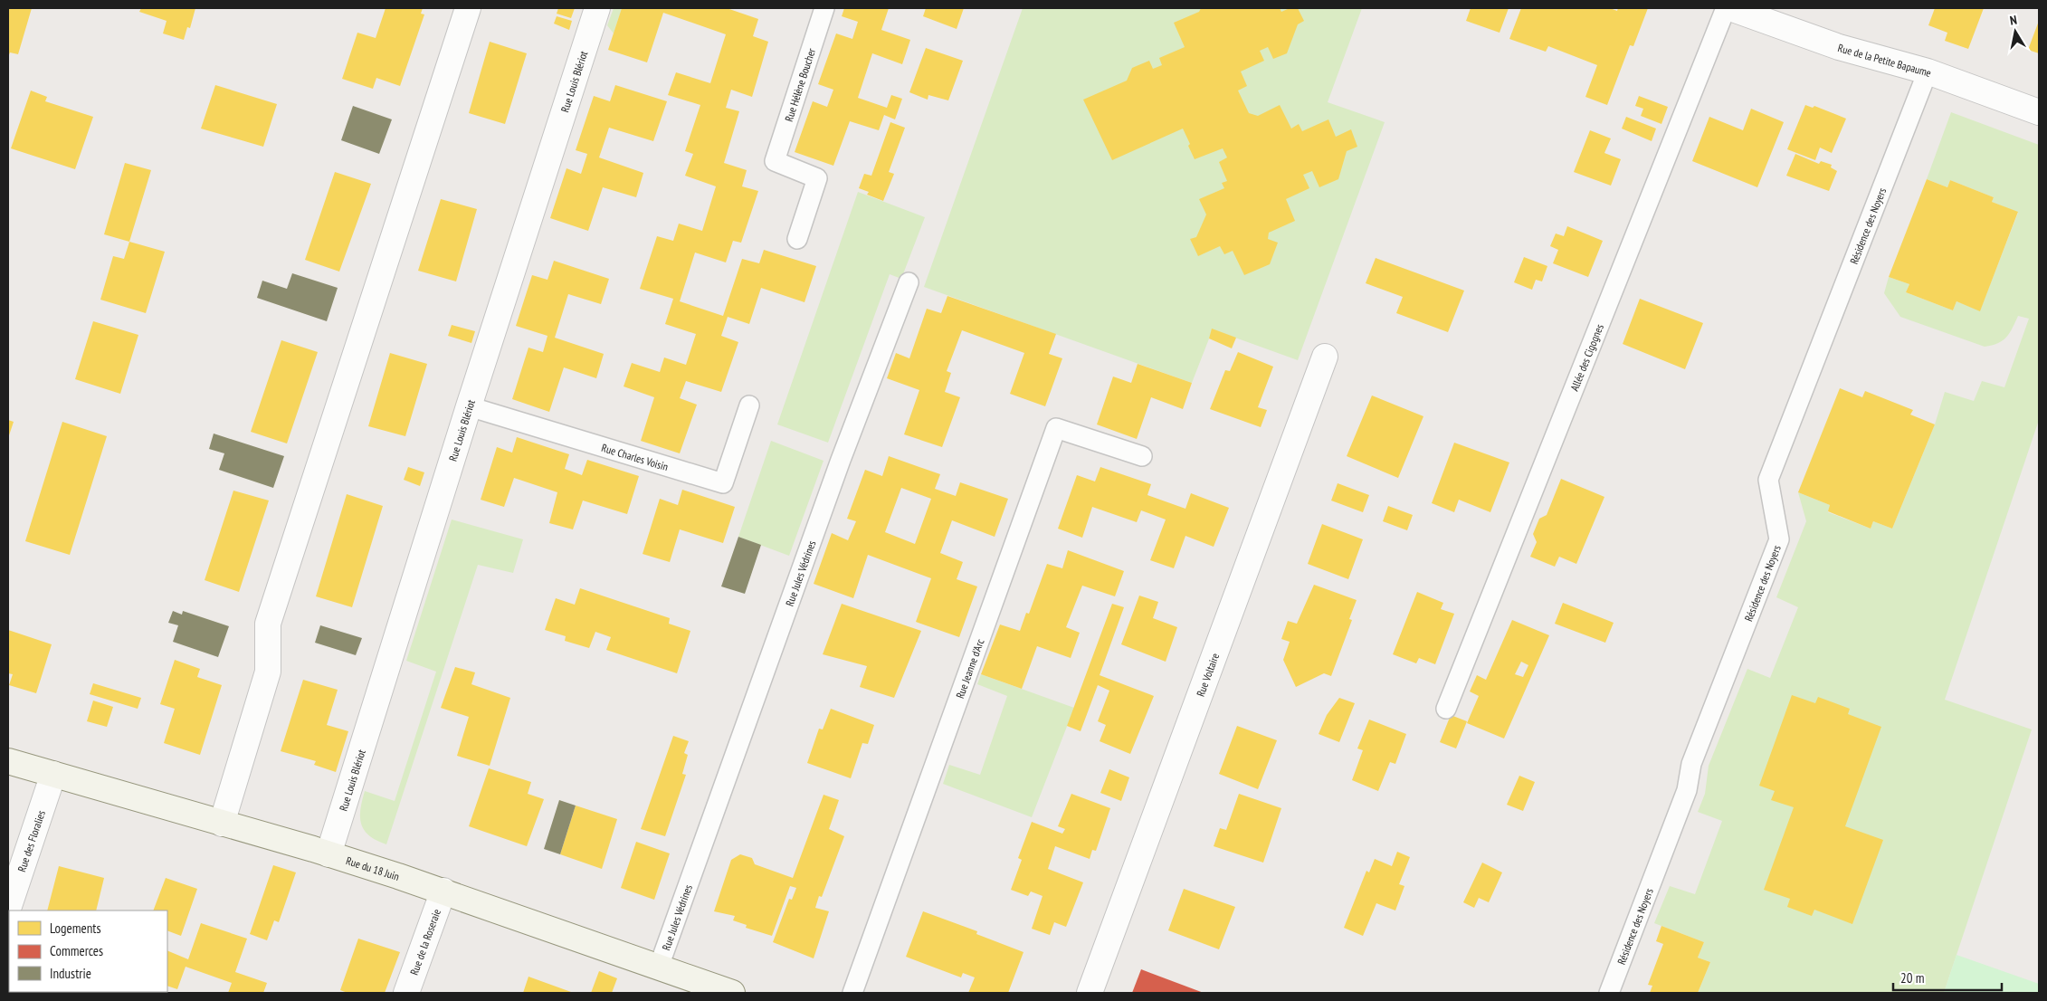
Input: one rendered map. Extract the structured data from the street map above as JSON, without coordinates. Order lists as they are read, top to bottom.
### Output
{
  "streets": {
    "street": [
      "Rue de la Petite Bapaume",
      "Rue Louis Blériot",
      "Rue Voltaire",
      "Rue des Floralies",
      "Rue du 18 Juin",
      "Rue de la Roseraie"
    ],
    "lane": [
      "Rue Hélène Boucher",
      "Résidence des Noyers",
      "Allée des Cigognes",
      "Rue Charles Voisin",
      "Rue Jules Védrines",
      "Rue Jeanne d'Arc"
    ]
  },
  "crossings": [
    ["Rue de la Petite Bapaume", "Résidence des Noyers"],
    ["Rue Louis Blériot", "Rue Charles Voisin"],
    ["Rue Louis Blériot", "Rue du 18 Juin"],
    ["Rue Jules Védrines", "Rue du 18 Juin"],
    ["Rue des Floralies", "Rue du 18 Juin"],
    ["Rue du 18 Juin", "Rue de la Roseraie"]
  ],
  "legend": ["Logements", "Commerces", "Industrie"],
  "scale_bar": "20 m",
  "north": "top"
}
